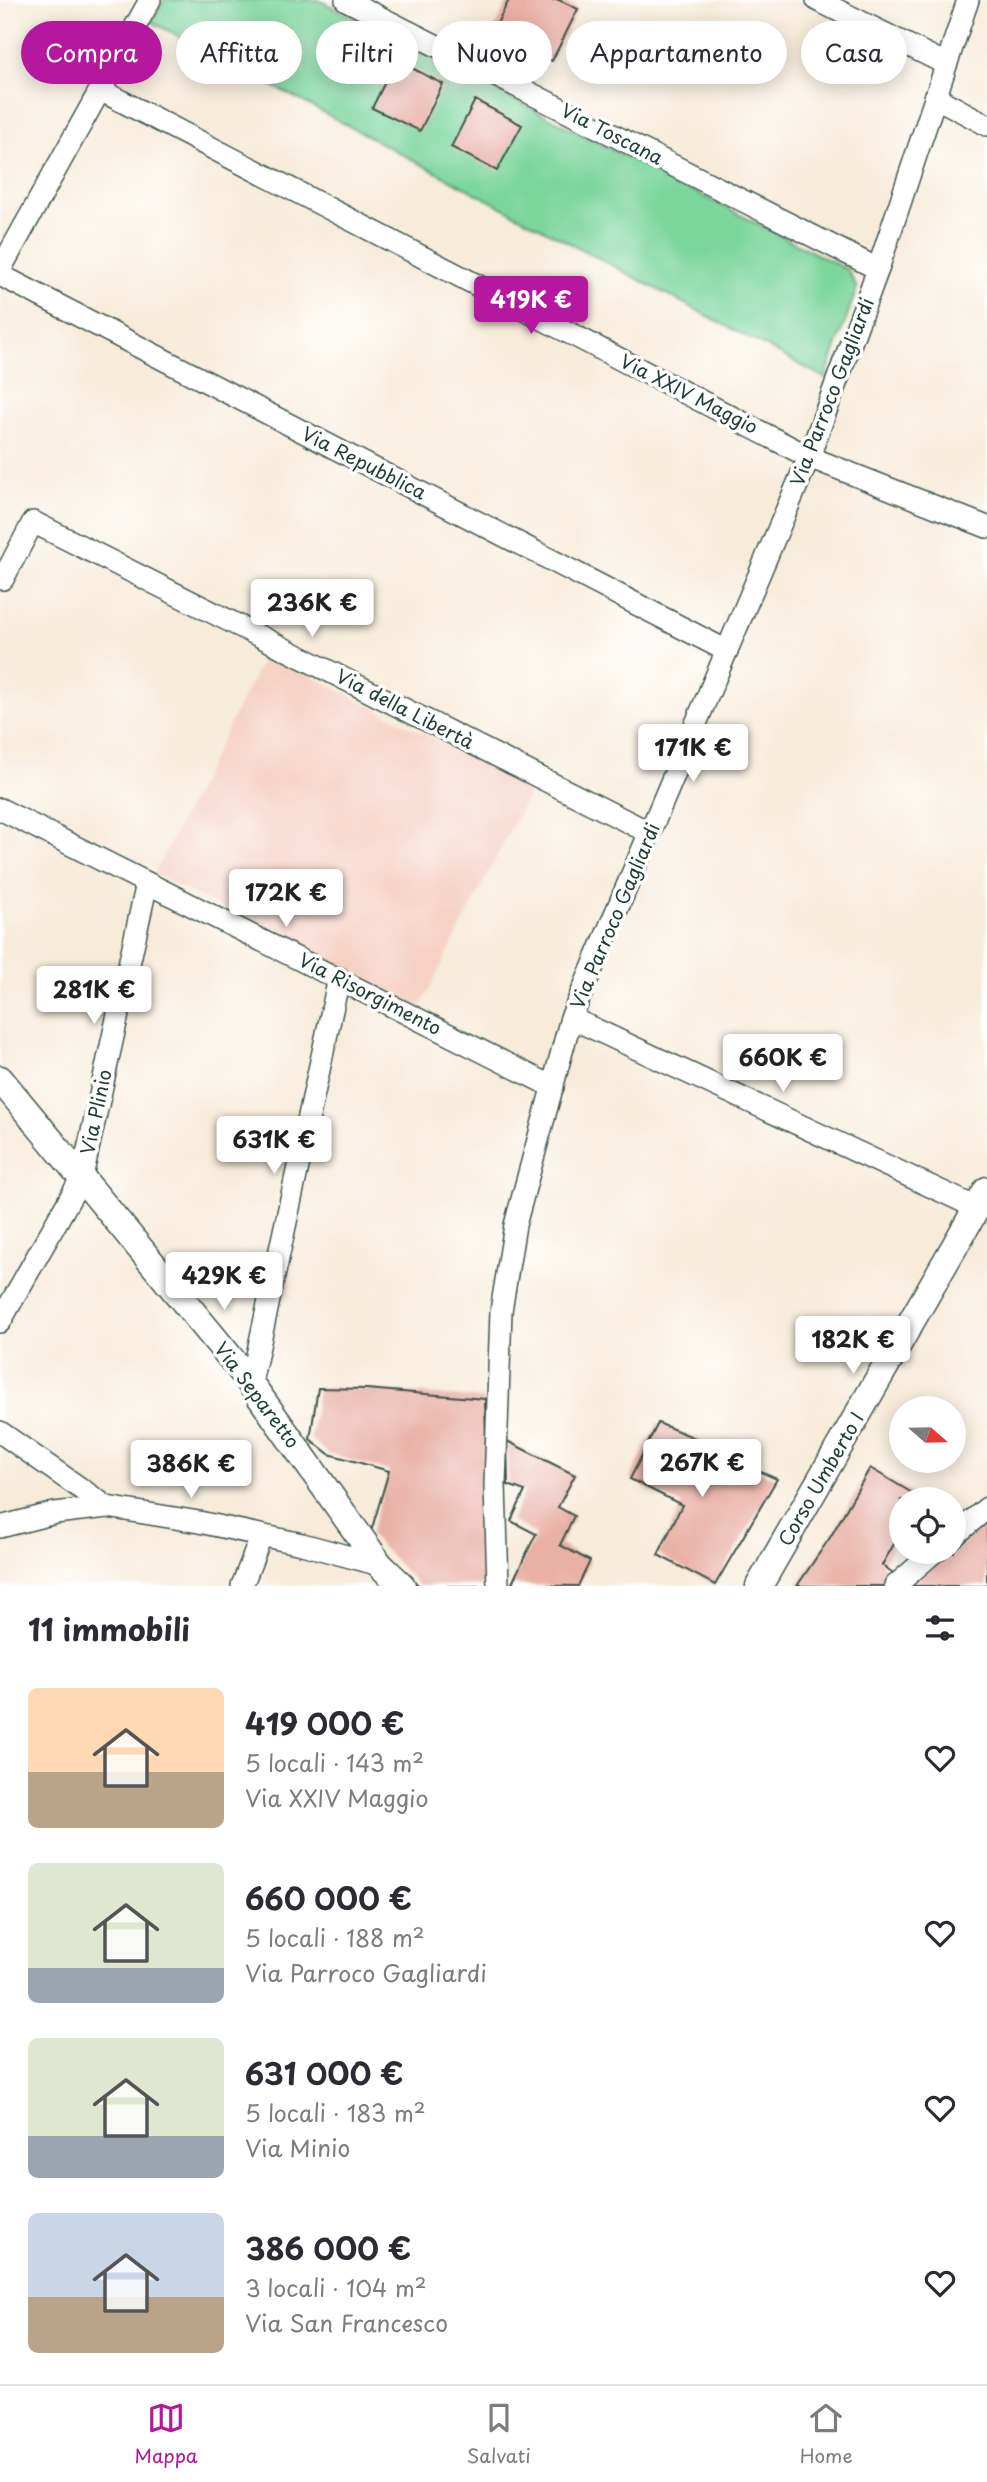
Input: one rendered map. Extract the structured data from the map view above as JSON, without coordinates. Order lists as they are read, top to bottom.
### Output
{
  "streets": {
    "street": [
      "Via Toscana",
      "Via Parroco Gagliardi",
      "Via XXIV Maggio",
      "Via Repubblica",
      "Via della Libertà",
      "Via Risorgimento",
      "Via Plinio",
      "Via Separetto",
      "Corso Umberto I"
    ]
  },
  "crossings": [
    ["Via Toscana", "Via Parroco Gagliardi"],
    ["Via Parroco Gagliardi", "Via XXIV Maggio"],
    ["Via Parroco Gagliardi", "Via Repubblica"],
    ["Via Parroco Gagliardi", "Via della Libertà"],
    ["Via Parroco Gagliardi", "Via Risorgimento"],
    ["Via Risorgimento", "Via Plinio"],
    ["Via Plinio", "Via Separetto"]
  ],
  "north": "right",
  "page": {
    "chip": [
      "Compra",
      "Affitta",
      "Filtri",
      "Nuovo",
      "Appartamento",
      "Casa"
    ],
    "price": [
      "419K €",
      "236K €",
      "171K €",
      "172K €",
      "281K €",
      "660K €",
      "631K €",
      "429K €",
      "182K €",
      "267K €",
      "386K €"
    ],
    "heading": "11 immobili",
    "list": [
      {
        "name": "419 000 €",
        "note": "5 locali · 143 m² · Via XXIV Maggio"
      },
      {
        "name": "660 000 €",
        "note": "5 locali · 188 m² · Via Parroco Gagliardi"
      },
      {
        "name": "631 000 €",
        "note": "5 locali · 183 m² · Via Minio"
      },
      {
        "name": "386 000 €",
        "note": "3 locali · 104 m² · Via San Francesco"
      }
    ],
    "tabs": ["Mappa", "Salvati", "Home"]
  }
}
